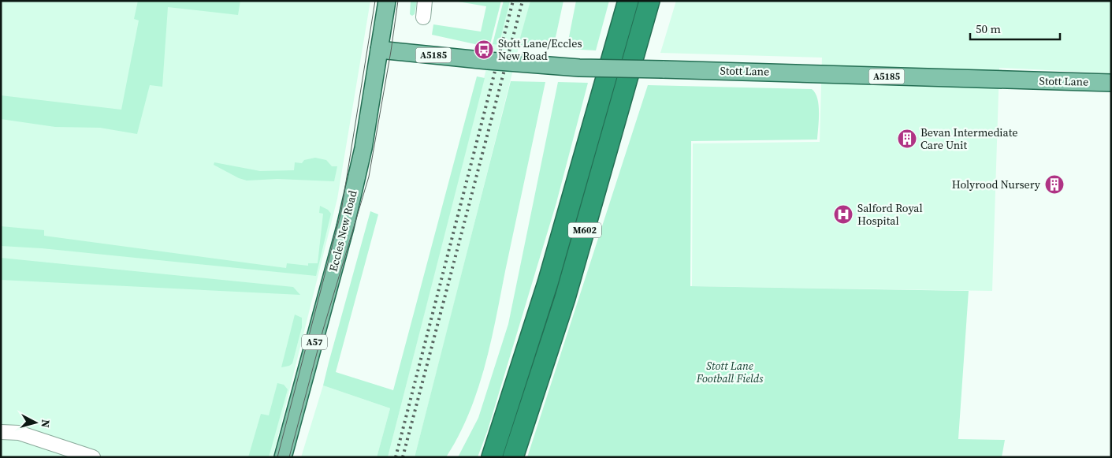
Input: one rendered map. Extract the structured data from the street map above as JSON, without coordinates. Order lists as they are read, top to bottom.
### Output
{
  "streets": {
    "highway": ["M602"],
    "main road": [
      "A5185",
      "Stott Lane",
      "Eccles New Road",
      "A57"
    ]
  },
  "crossings": [
    ["Stott Lane", "Eccles New Road"]
  ],
  "parks": ["Stott Lane Football Fields"],
  "places": {
    "bus stop": ["Stott Lane/Eccles New Road"],
    "building": ["Bevan Intermediate Care Unit", "Holyrood Nursery"],
    "hospital": ["Salford Royal Hospital"]
  },
  "scale_bar": "50 m",
  "north": "right"
}
